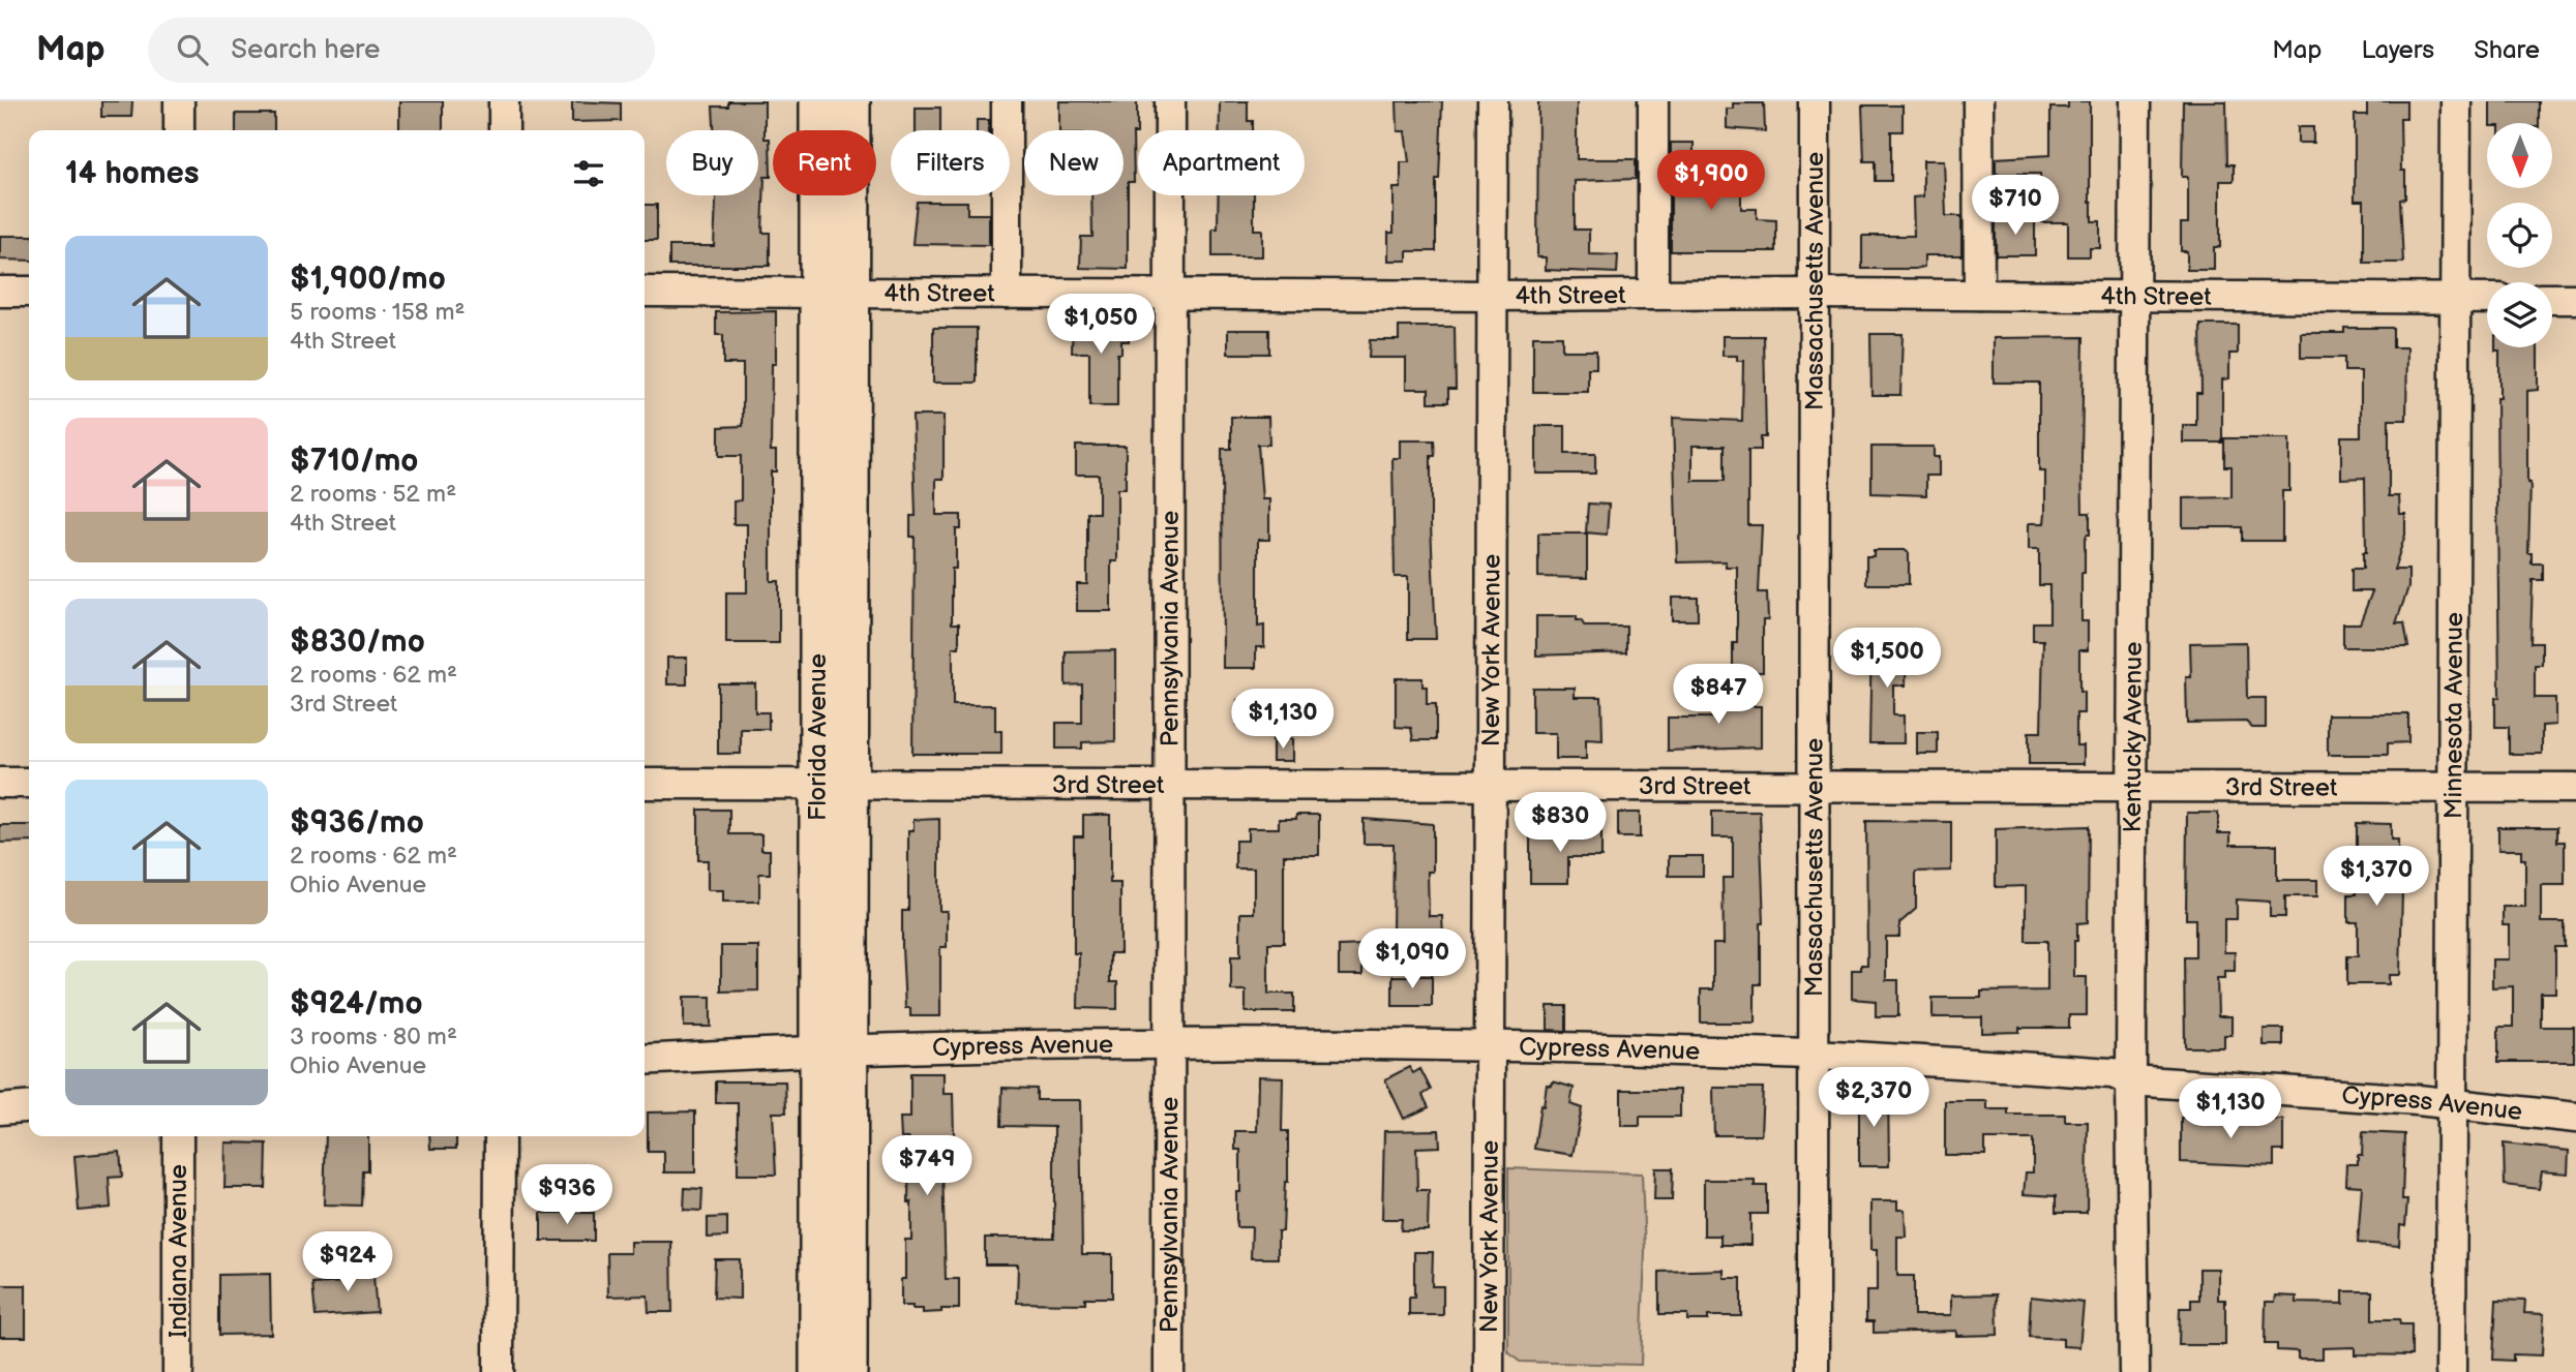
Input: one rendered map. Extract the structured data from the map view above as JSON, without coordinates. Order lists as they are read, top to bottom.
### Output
{
  "streets": {
    "main road": ["Florida Avenue"],
    "street": [
      "Massachusetts Avenue",
      "4th Street",
      "Pennsylvania Avenue",
      "New York Avenue",
      "Minnesota Avenue",
      "Kentucky Avenue",
      "3rd Street",
      "Cypress Avenue",
      "Indiana Avenue"
    ]
  },
  "crossings": [
    ["Massachusetts Avenue", "4th Street"],
    ["Massachusetts Avenue", "3rd Street"],
    ["Massachusetts Avenue", "Cypress Avenue"],
    ["4th Street", "Pennsylvania Avenue"],
    ["4th Street", "New York Avenue"],
    ["4th Street", "Minnesota Avenue"],
    ["4th Street", "Florida Avenue"],
    ["4th Street", "Kentucky Avenue"],
    ["Pennsylvania Avenue", "3rd Street"],
    ["Pennsylvania Avenue", "Cypress Avenue"],
    ["New York Avenue", "3rd Street"],
    ["New York Avenue", "Cypress Avenue"],
    ["Minnesota Avenue", "3rd Street"],
    ["Minnesota Avenue", "Cypress Avenue"],
    ["Florida Avenue", "3rd Street"],
    ["Florida Avenue", "Cypress Avenue"],
    ["Kentucky Avenue", "3rd Street"],
    ["Kentucky Avenue", "Cypress Avenue"]
  ],
  "north": "bottom",
  "page": {
    "header": "Map",
    "search": "Search here",
    "nav": ["Map", "Layers", "Share"],
    "chip": [
      "Buy",
      "Rent",
      "Filters",
      "New",
      "Apartment"
    ],
    "heading": "14 homes",
    "price": [
      "$1,900",
      "$710",
      "$1,050",
      "$1,500",
      "$847",
      "$1,130",
      "$830",
      "$1,370",
      "$1,090",
      "$2,370",
      "$1,130",
      "$749",
      "$936",
      "$924"
    ],
    "list": [
      {
        "name": "$1,900/mo",
        "note": "5 rooms · 158 m² · 4th Street"
      },
      {
        "name": "$710/mo",
        "note": "2 rooms · 52 m² · 4th Street"
      },
      {
        "name": "$830/mo",
        "note": "2 rooms · 62 m² · 3rd Street"
      },
      {
        "name": "$936/mo",
        "note": "2 rooms · 62 m² · Ohio Avenue"
      },
      {
        "name": "$924/mo",
        "note": "3 rooms · 80 m² · Ohio Avenue"
      }
    ]
  }
}
